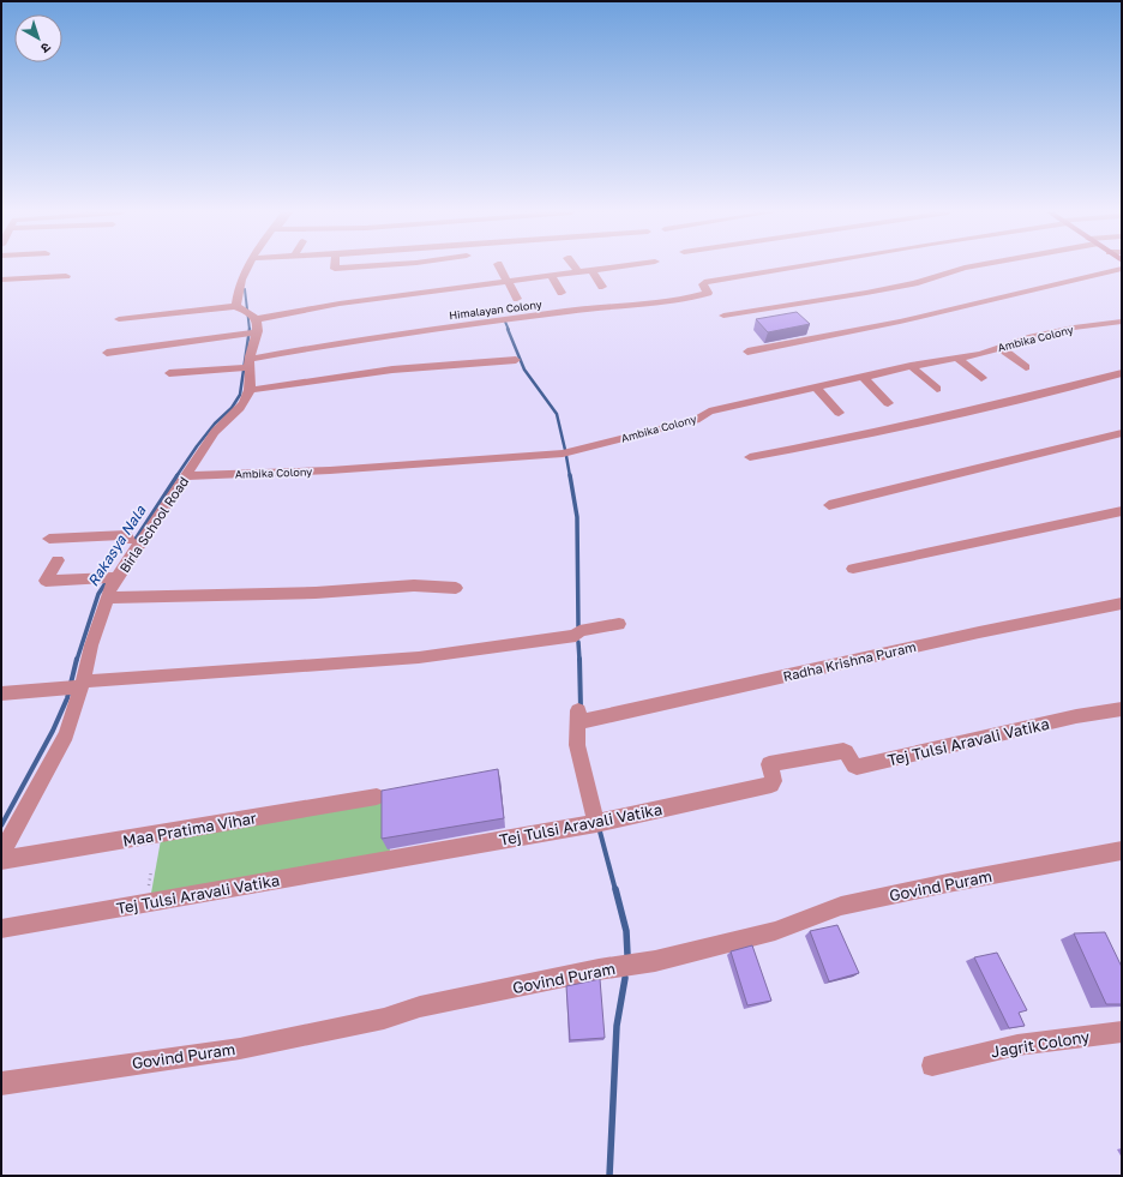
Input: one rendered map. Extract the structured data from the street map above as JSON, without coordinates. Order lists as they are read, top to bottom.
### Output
{
  "streets": {
    "street": [
      "Himalayan Colony",
      "Ambika Colony",
      "Birla School Road",
      "Radha Krishna Puram",
      "Tej Tulsi Aravali Vatika",
      "Maa Pratima Vihar",
      "Govind Puram",
      "Jagrit Colony"
    ]
  },
  "crossings": [
    ["Ambika Colony", "Birla School Road"],
    ["Birla School Road", "Maa Pratima Vihar"],
    ["Radha Krishna Puram", "Tej Tulsi Aravali Vatika"]
  ],
  "water": ["Rakasya Nala"],
  "north": "bottom right"
}
